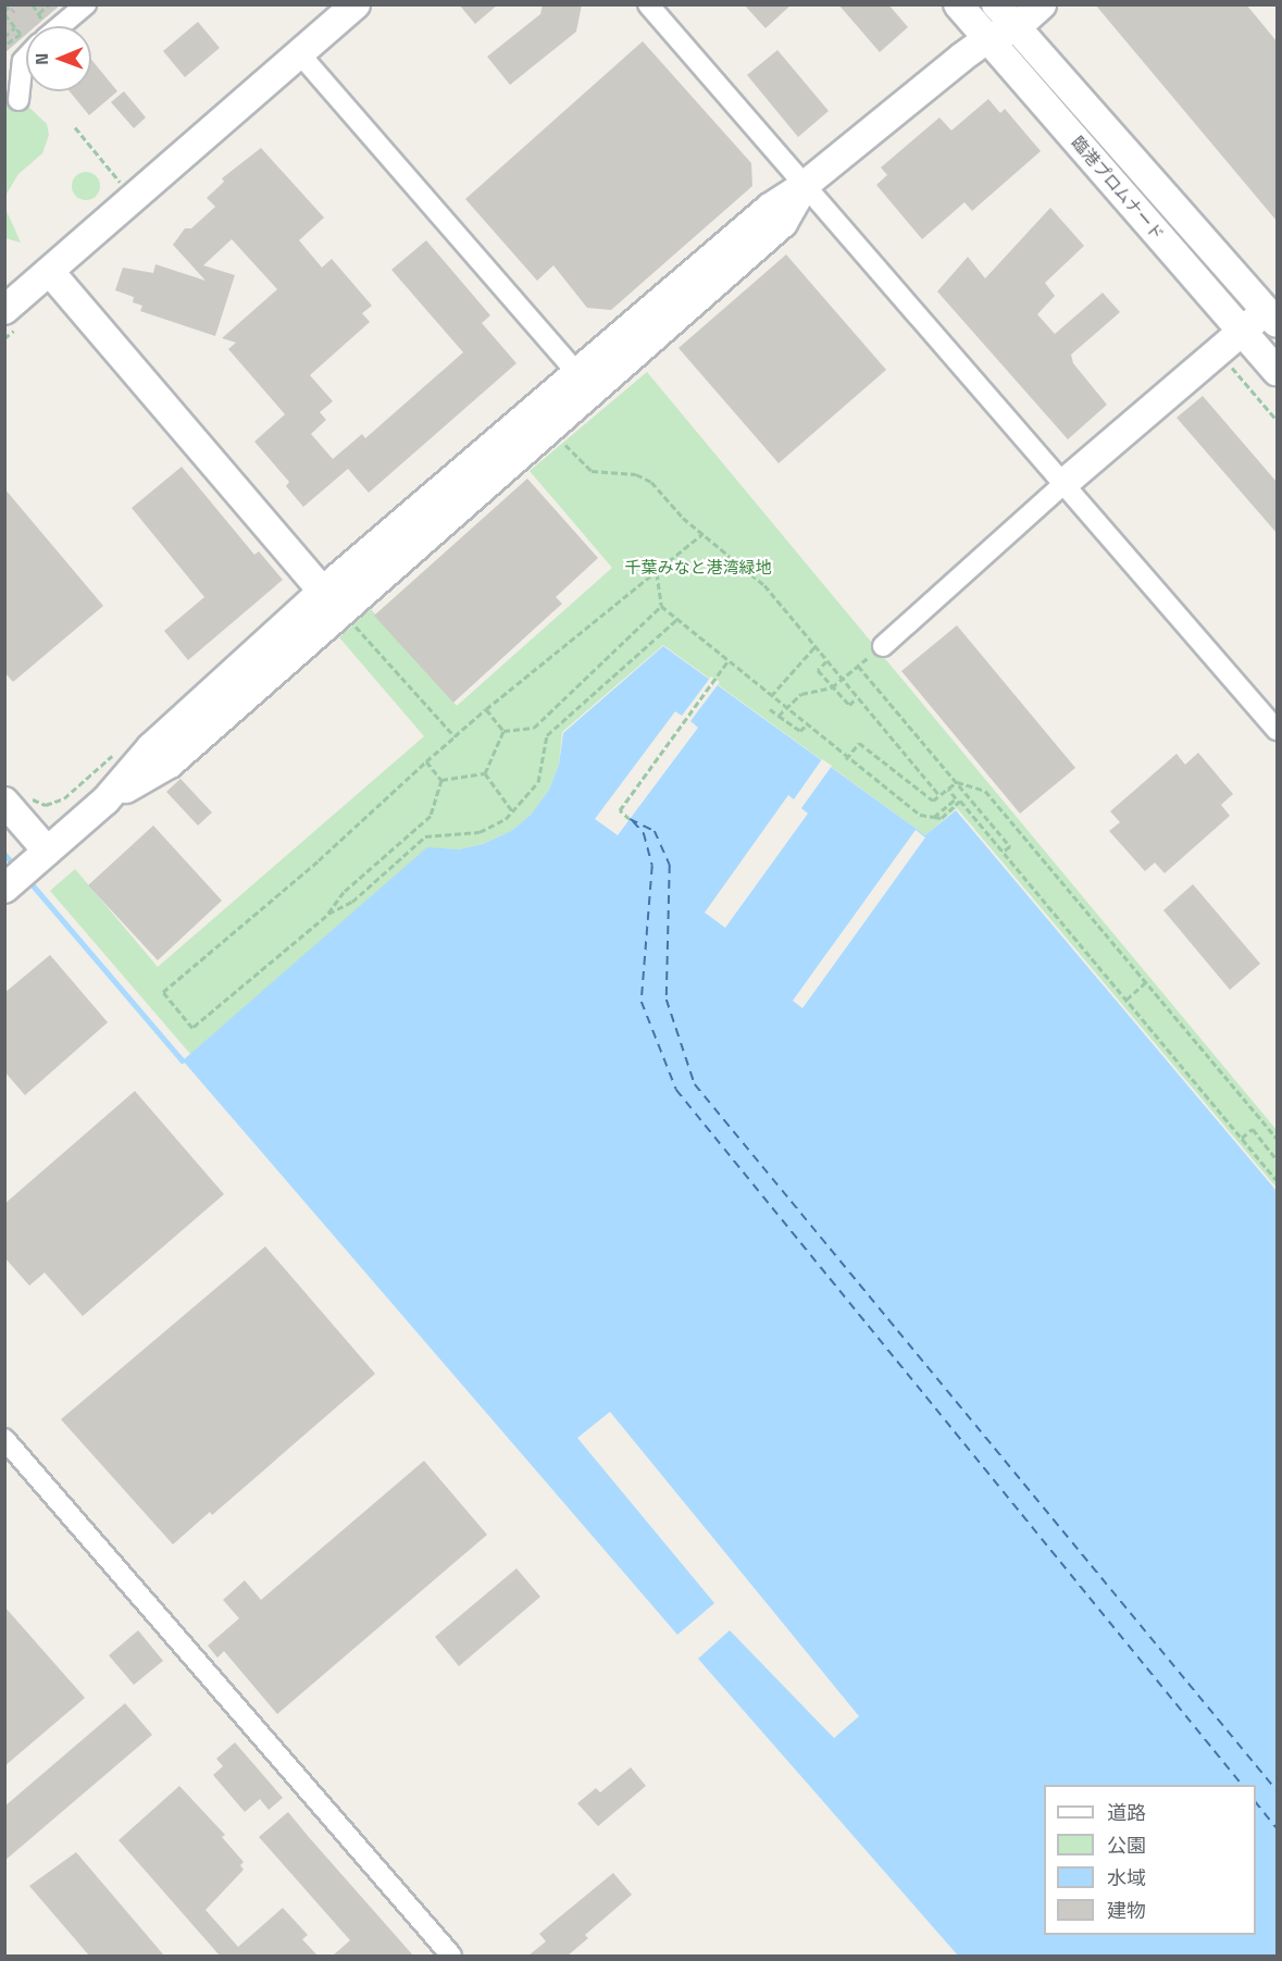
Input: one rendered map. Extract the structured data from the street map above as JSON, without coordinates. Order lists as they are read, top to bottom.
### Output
{
  "streets": {
    "street": ["臨港プロムナード"]
  },
  "parks": ["千葉みなと港湾緑地"],
  "legend": [
    "道路",
    "公園",
    "水域",
    "建物"
  ],
  "north": "left"
}
